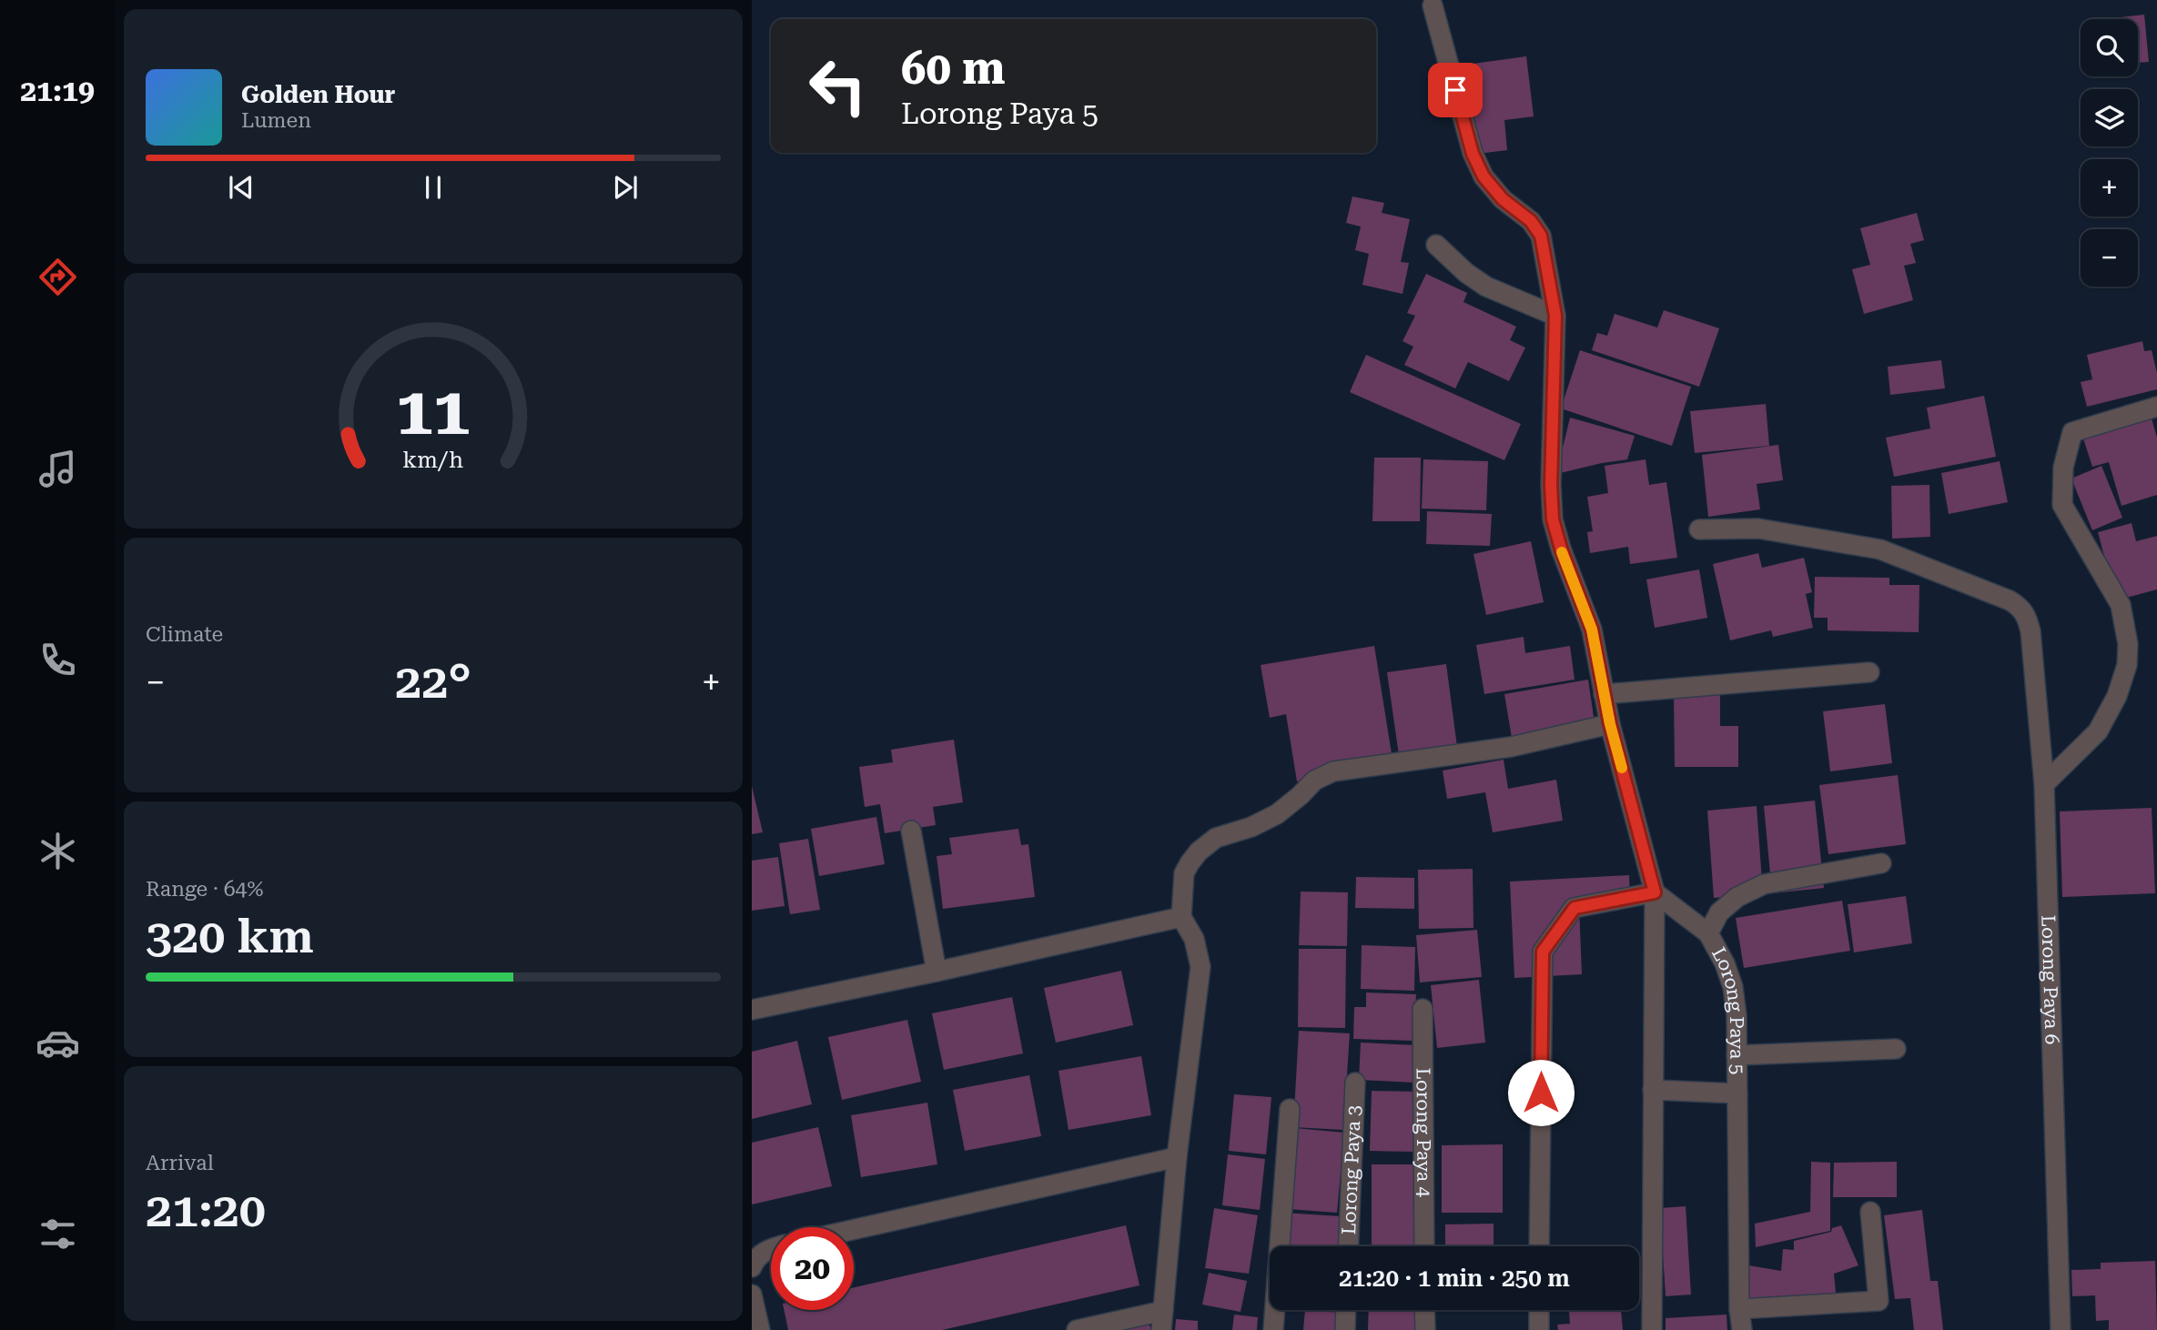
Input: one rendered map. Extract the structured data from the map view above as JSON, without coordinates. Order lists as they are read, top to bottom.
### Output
{
  "streets": {
    "street": [
      "Lorong Paya 6",
      "Lorong Paya 5",
      "Lorong Paya 4",
      "Lorong Paya 3"
    ]
  },
  "page": {
    "tabs": "21:19",
    "map_buttons": ["+", "−"],
    "turn": ["60 m", "Lorong Paya 5"],
    "song": ["Golden Hour", "Lumen"],
    "tile": [
      "Climate",
      ["Range · 64%", "320 km"],
      ["Arrival", "21:20"]
    ],
    "heat": ["−", "22°", "+"],
    "limit": "20",
    "trip": "21:20 · 1 min · 250 m",
    "gauge": ["11", "km/h"]
  }
}
